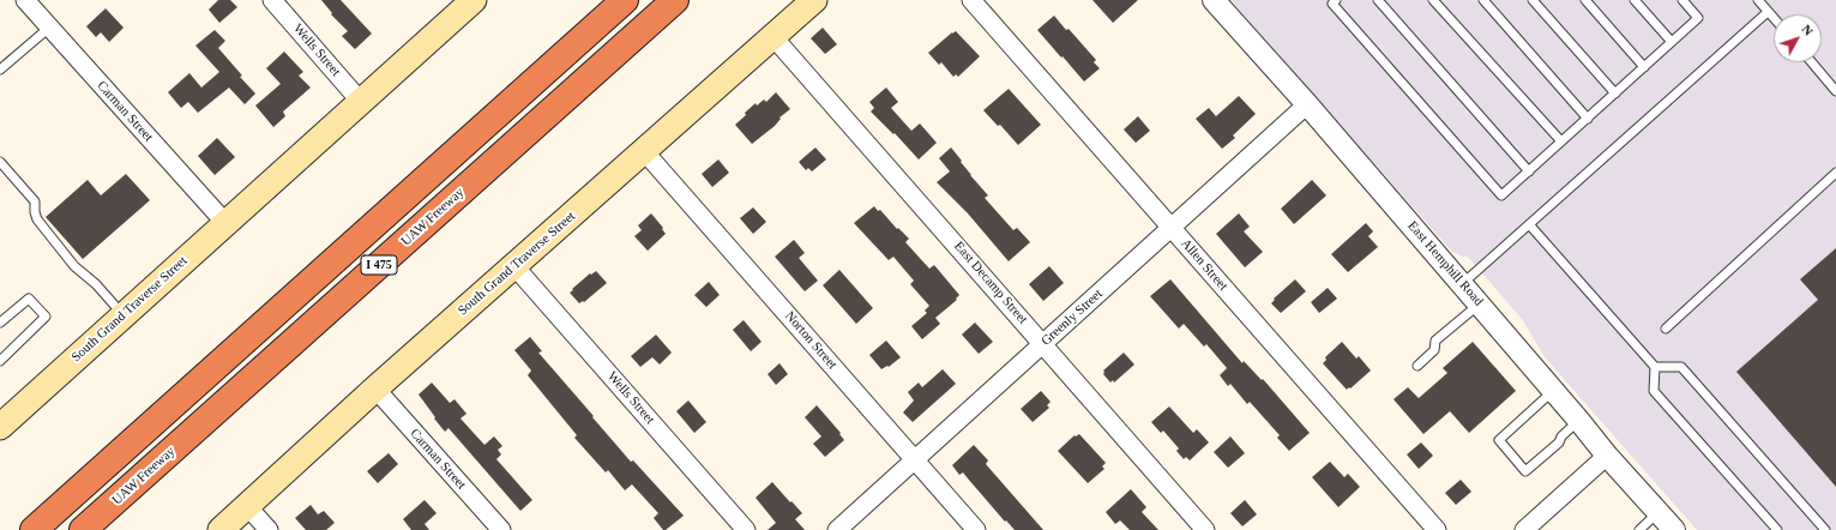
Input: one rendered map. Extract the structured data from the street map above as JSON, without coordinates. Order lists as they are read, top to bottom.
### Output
{
  "streets": {
    "highway": ["UAW Freeway", "I 475"],
    "main road": ["South Grand Traverse Street"],
    "street": [
      "Wells Street",
      "Carman Street",
      "East Hemphill Road",
      "Allen Street",
      "East Decamp Street",
      "Greenly Street",
      "Norton Street"
    ]
  },
  "crossings": [
    ["Wells Street", "South Grand Traverse Street"],
    ["Carman Street", "South Grand Traverse Street"],
    ["South Grand Traverse Street", "East Decamp Street"],
    ["South Grand Traverse Street", "Norton Street"],
    ["East Hemphill Road", "Greenly Street"],
    ["Allen Street", "Greenly Street"],
    ["East Decamp Street", "Greenly Street"],
    ["Greenly Street", "Norton Street"]
  ],
  "north": "top right"
}
